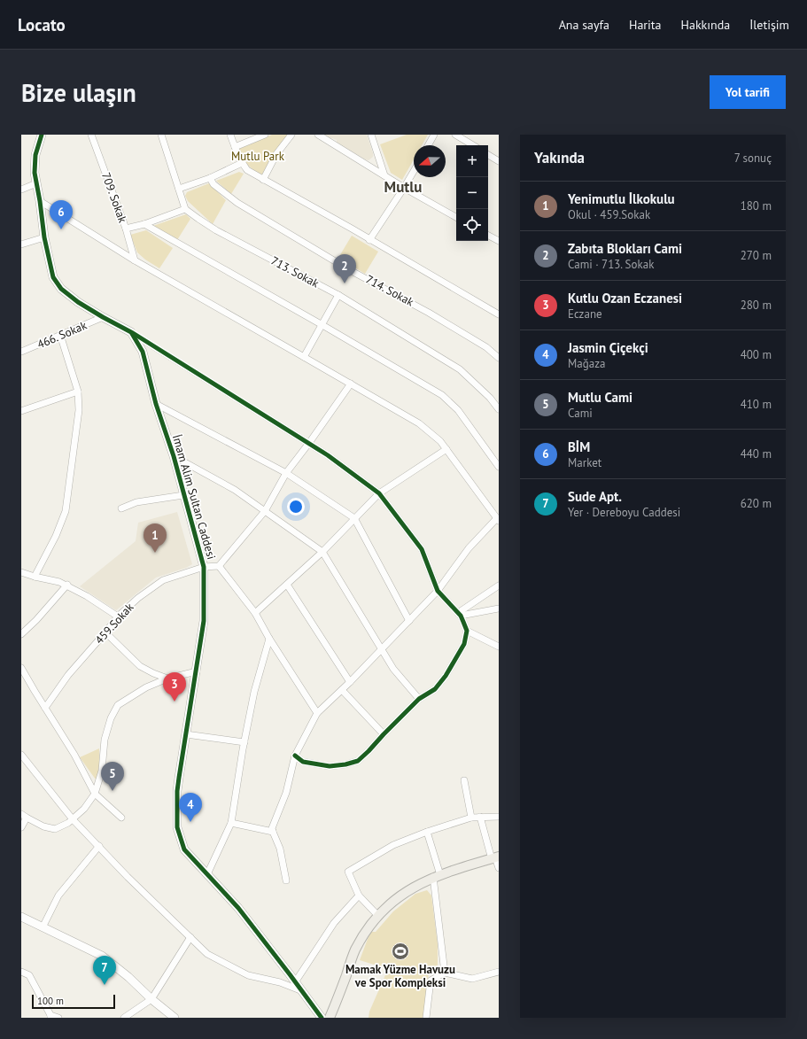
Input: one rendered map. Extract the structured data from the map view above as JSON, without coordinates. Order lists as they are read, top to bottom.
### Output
{
  "streets": {
    "street": [
      "709. Sokak",
      "713. Sokak",
      "714. Sokak",
      "466. Sokak",
      "İmam Alim Sultan Caddesi",
      "459.Sokak"
    ]
  },
  "crossings": [
    ["İmam Alim Sultan Caddesi", "459.Sokak"]
  ],
  "districts": ["Mutlu"],
  "parks": ["Mutlu Park"],
  "places": {
    "sports": ["Mamak Yüzme Havuzu ve Spor Kompleksi"]
  },
  "scale_bar": "100 m",
  "north": "left",
  "page": {
    "header": "Locato",
    "nav": [
      "Ana sayfa",
      "Harita",
      "Hakkında",
      "İletişim"
    ],
    "buttons": "Yol tarifi",
    "title": "Bize ulaşın",
    "heading": ["Yakında", "7 sonuç"],
    "map_buttons": ["+", "−"],
    "list": [
      {
        "mark": "1",
        "name": "Yenimutlu İlkokulu",
        "note": "Okul · 459.Sokak",
        "value": "180 m"
      },
      {
        "mark": "2",
        "name": "Zabıta Blokları Cami",
        "note": "Cami · 713. Sokak",
        "value": "270 m"
      },
      {
        "mark": "3",
        "name": "Kutlu Ozan Eczanesi",
        "note": "Eczane",
        "value": "280 m"
      },
      {
        "mark": "4",
        "name": "Jasmin Çiçekçi",
        "note": "Mağaza",
        "value": "400 m"
      },
      {
        "mark": "5",
        "name": "Mutlu Cami",
        "note": "Cami",
        "value": "410 m"
      },
      {
        "mark": "6",
        "name": "BİM",
        "note": "Market",
        "value": "440 m"
      },
      {
        "mark": "7",
        "name": "Sude Apt.",
        "note": "Yer · Dereboyu Caddesi",
        "value": "620 m"
      }
    ],
    "pins": [
      "6",
      "2",
      "1",
      "3",
      "5",
      "4",
      "7"
    ],
    "scale": "100 m"
  }
}
